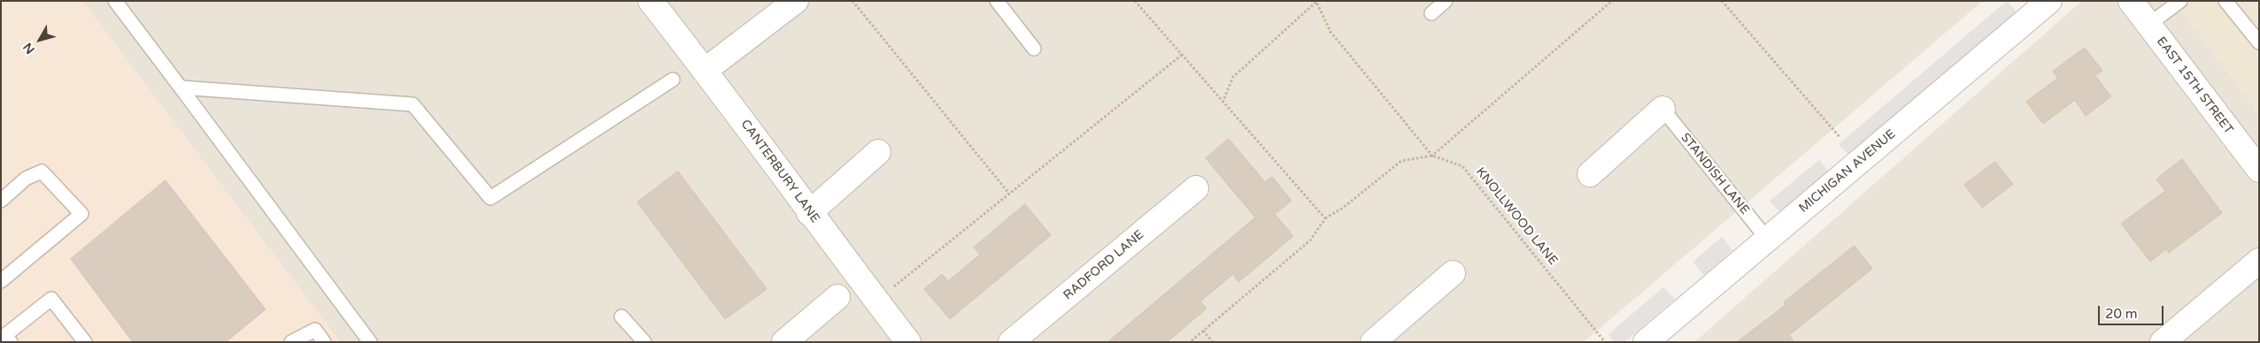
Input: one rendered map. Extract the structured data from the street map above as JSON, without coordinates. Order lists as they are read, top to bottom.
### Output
{
  "streets": {
    "street": [
      "EAST 15TH STREET",
      "CANTERBURY LANE",
      "MICHIGAN AVENUE",
      "RADFORD LANE"
    ],
    "lane": ["STANDISH LANE"],
    "path": ["KNOLLWOOD LANE"]
  },
  "crossings": [
    ["MICHIGAN AVENUE", "STANDISH LANE"]
  ],
  "scale_bar": "20 m",
  "north": "bottom left"
}
